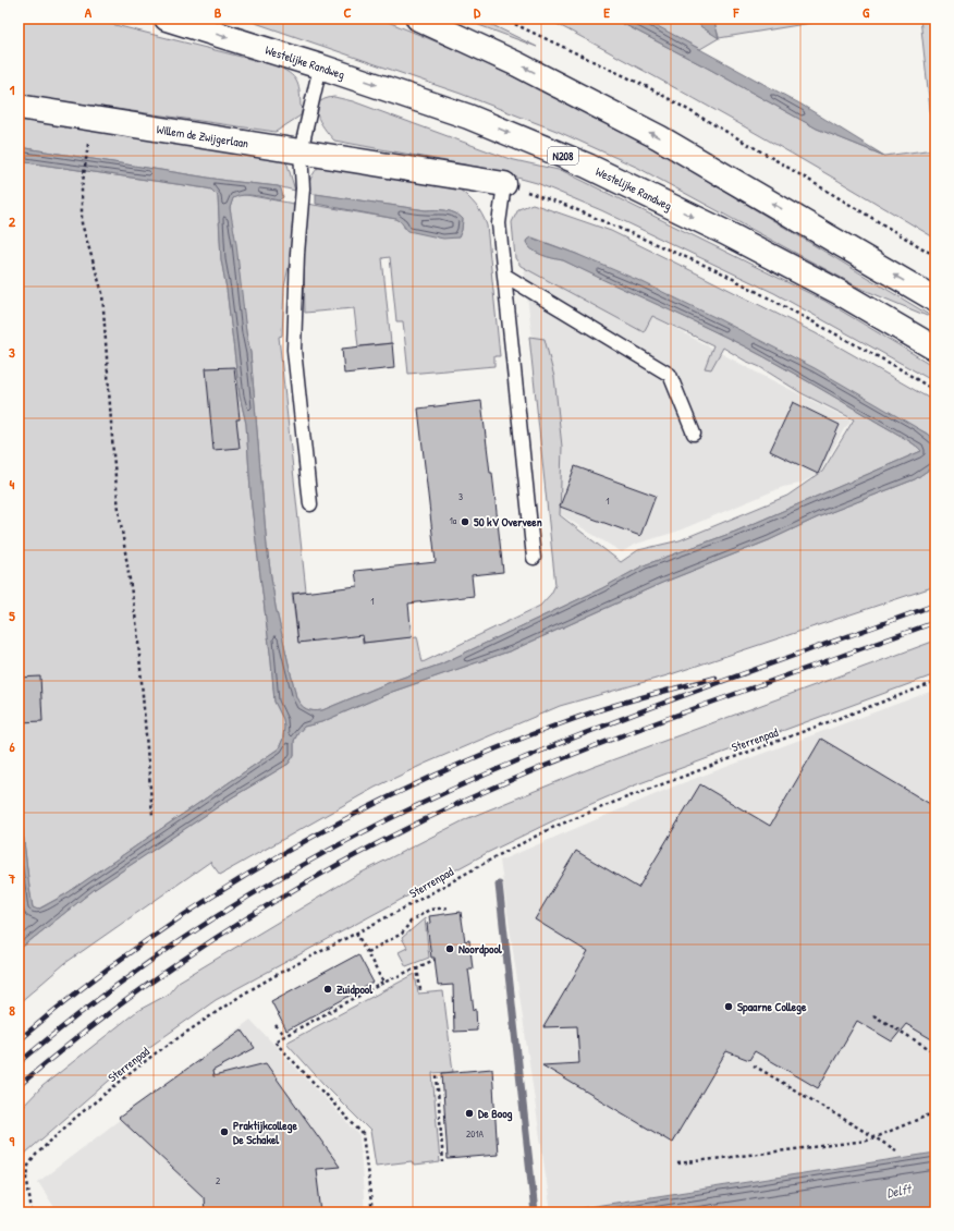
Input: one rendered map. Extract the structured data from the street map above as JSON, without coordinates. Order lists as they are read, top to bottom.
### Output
{
  "streets": {
    "main road": ["Westelijke Randweg", "Willem de Zwijgerlaan", "N208"],
    "path": ["Sterrenpad"]
  },
  "water": ["Delft"],
  "places": [
    "50 kV Overveen",
    "Noordpool",
    "Zuidpool",
    "Spaarne College",
    "De Boog",
    "Praktijkcollege De Schakel"
  ],
  "house_numbers": [
    "3",
    "1",
    "1a",
    "1",
    "201A",
    "2"
  ],
  "grid": {
    "columns": [
      "A",
      "B",
      "C",
      "D",
      "E",
      "F",
      "G"
    ],
    "rows": [
      "1",
      "2",
      "3",
      "4",
      "5",
      "6",
      "7",
      "8",
      "9"
    ]
  }
}
